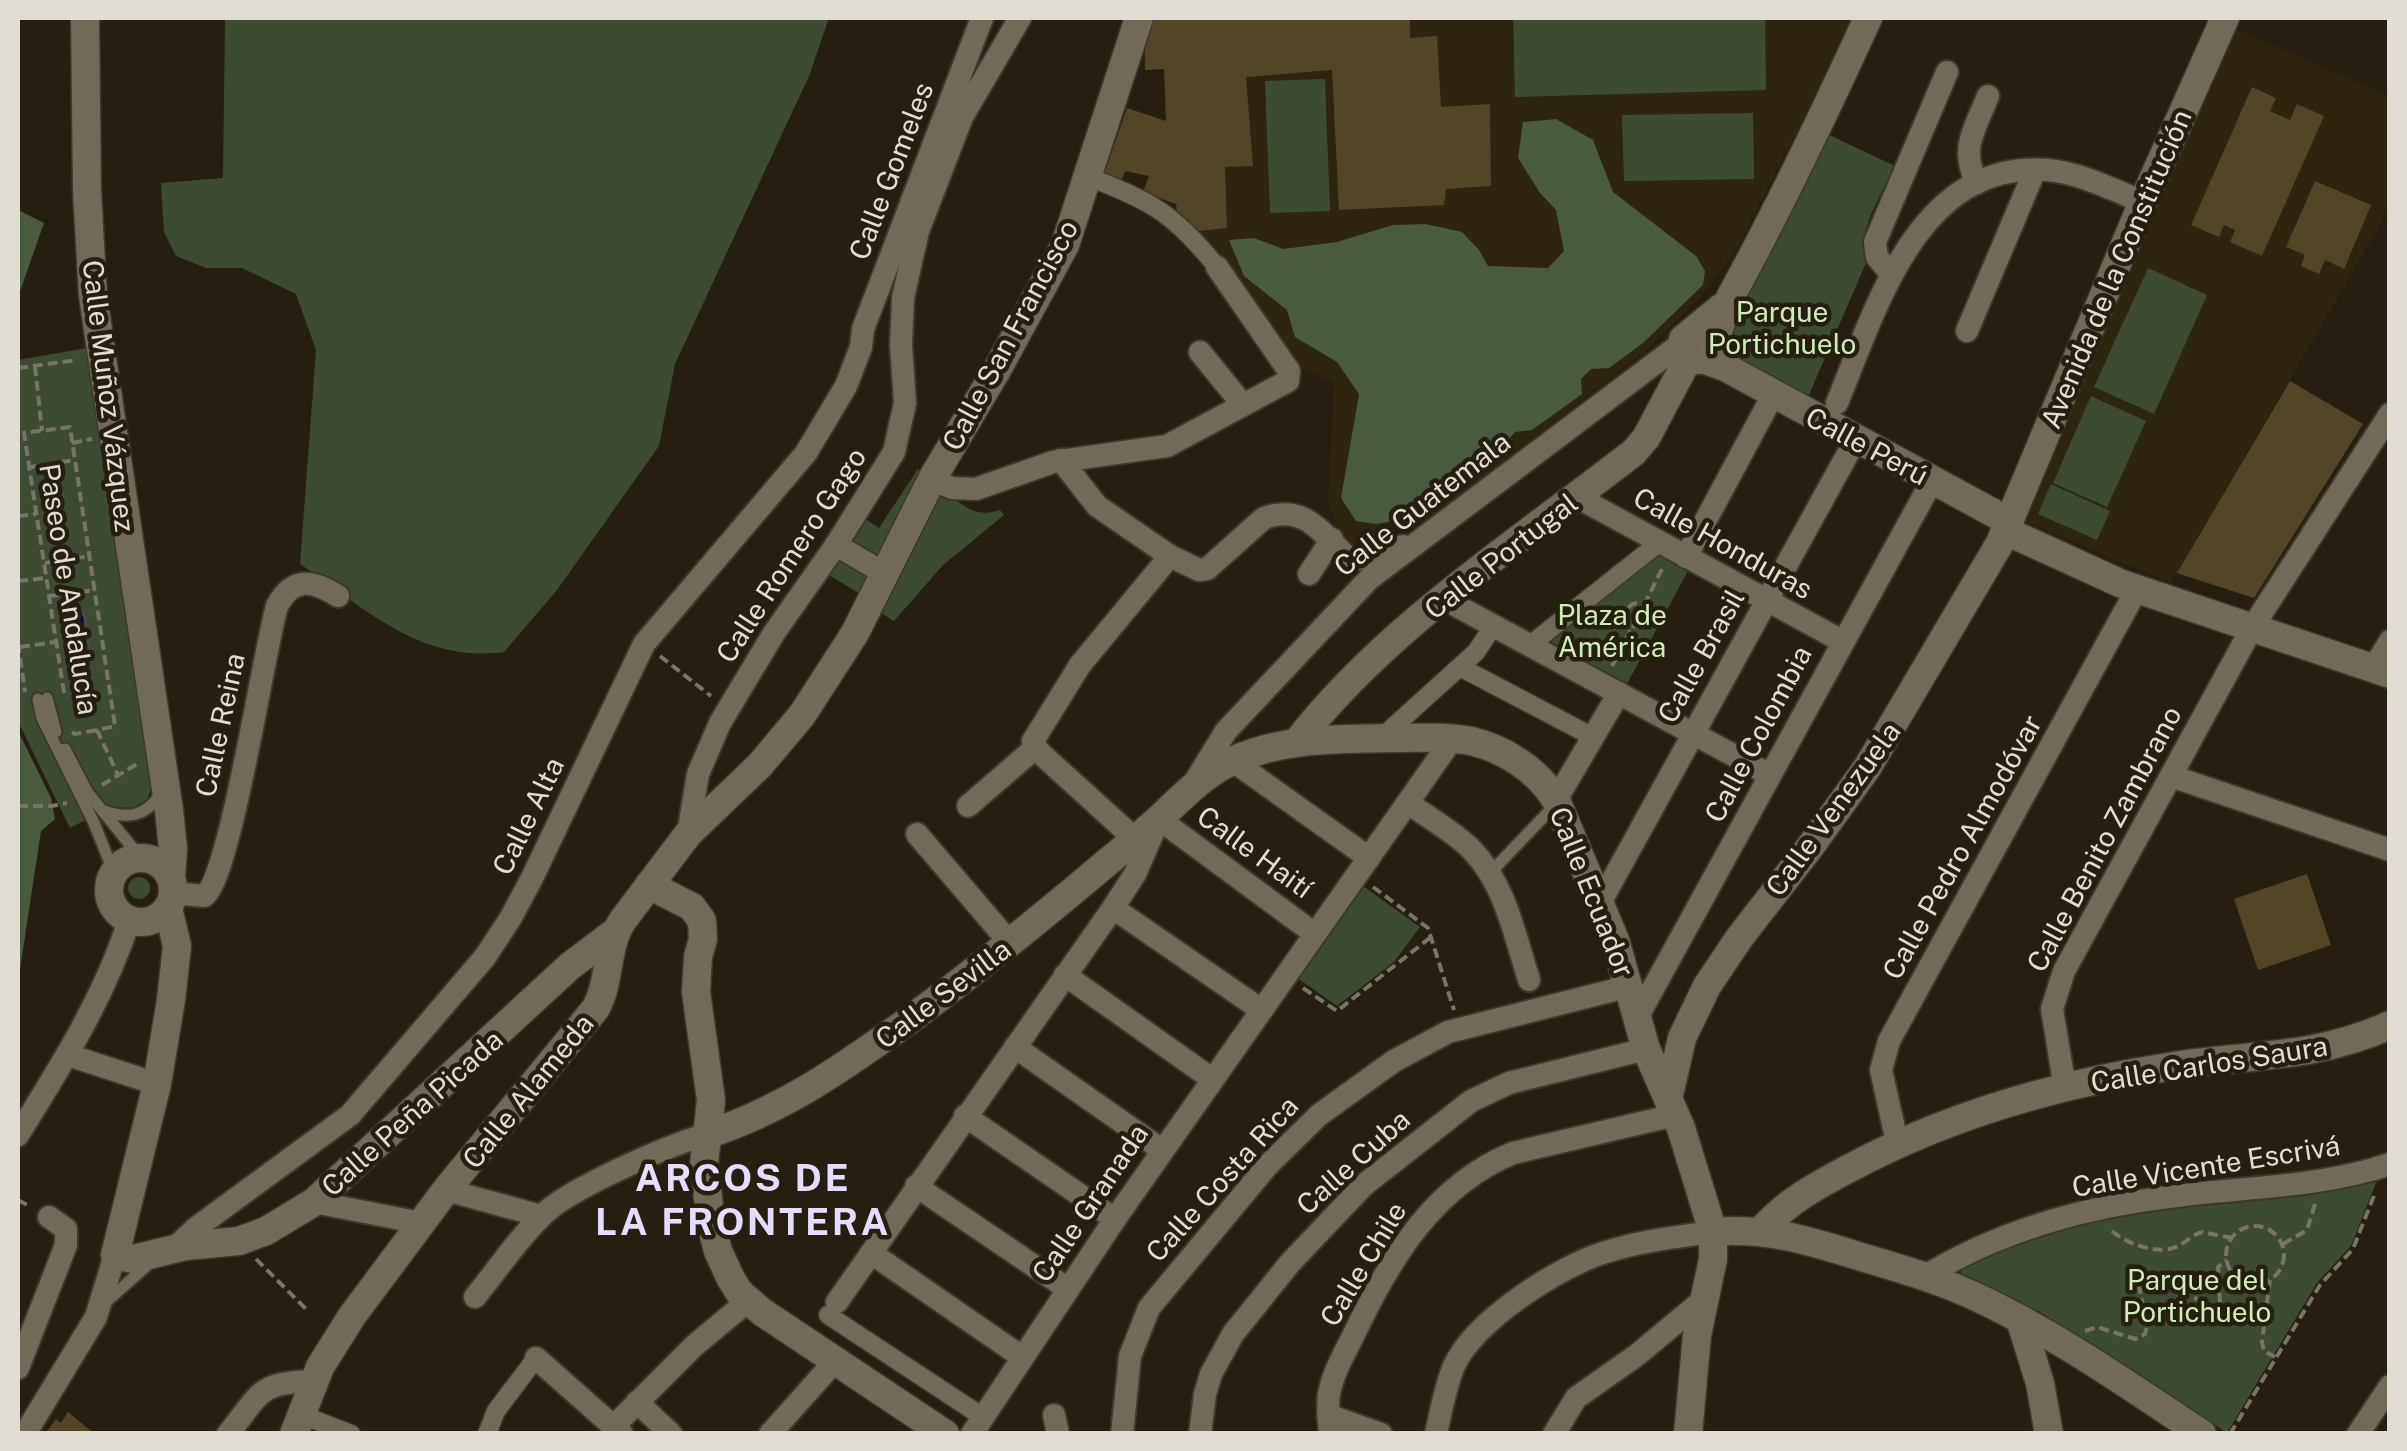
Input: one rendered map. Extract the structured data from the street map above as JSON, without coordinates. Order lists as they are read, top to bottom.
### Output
{
  "streets": {
    "street": [
      "Calle Gomeles",
      "Avenida de la Constitución",
      "Calle San Francisco",
      "Calle Muñoz Vázquez",
      "Calle Perú",
      "Calle Guatemala",
      "Calle Honduras",
      "Calle Romero Gago",
      "Calle Portugal",
      "Calle Brasil",
      "Calle Reina",
      "Calle Colombia",
      "Calle Venezuela",
      "Calle Alta",
      "Calle Benito Zambrano",
      "Calle Pedro Almodóvar",
      "Calle Haití",
      "Calle Ecuador",
      "Calle Sevilla",
      "Calle Carlos Saura",
      "Calle Alameda",
      "Calle Peña Picada",
      "Calle Cuba",
      "Calle Vicente Escrivá",
      "Calle Costa Rica",
      "Calle Granada",
      "Calle Chile"
    ],
    "path": ["Paseo de Andalucía"]
  },
  "crossings": [
    ["Calle Gomeles", "Calle Romero Gago"],
    ["Calle Gomeles", "Calle Alta"],
    ["Avenida de la Constitución", "Calle Perú"],
    ["Avenida de la Constitución", "Calle Venezuela"],
    ["Calle San Francisco", "Calle Romero Gago"],
    ["Calle San Francisco", "Calle Peña Picada"],
    ["Calle Muñoz Vázquez", "Calle Reina"],
    ["Calle Muñoz Vázquez", "Calle Peña Picada"],
    ["Calle Perú", "Calle Guatemala"],
    ["Calle Perú", "Calle Portugal"],
    ["Calle Perú", "Calle Brasil"],
    ["Calle Perú", "Calle Colombia"],
    ["Calle Perú", "Calle Venezuela"],
    ["Calle Perú", "Calle Benito Zambrano"],
    ["Calle Perú", "Calle Pedro Almodóvar"],
    ["Calle Guatemala", "Calle Portugal"],
    ["Calle Guatemala", "Calle Ecuador"],
    ["Calle Honduras", "Calle Portugal"],
    ["Calle Honduras", "Calle Brasil"],
    ["Calle Honduras", "Calle Colombia"],
    ["Calle Portugal", "Calle Ecuador"],
    ["Calle Brasil", "Calle Ecuador"],
    ["Calle Colombia", "Calle Ecuador"],
    ["Calle Venezuela", "Calle Ecuador"],
    ["Calle Venezuela", "Calle Chile"],
    ["Calle Alta", "Calle Peña Picada"],
    ["Calle Benito Zambrano", "Calle Carlos Saura"],
    ["Calle Pedro Almodóvar", "Calle Carlos Saura"],
    ["Calle Haití", "Calle Ecuador"],
    ["Calle Haití", "Calle Sevilla"],
    ["Calle Haití", "Calle Granada"],
    ["Calle Ecuador", "Calle Sevilla"],
    ["Calle Ecuador", "Calle Cuba"],
    ["Calle Ecuador", "Calle Costa Rica"],
    ["Calle Ecuador", "Calle Granada"],
    ["Calle Ecuador", "Calle Chile"],
    ["Calle Alameda", "Calle Peña Picada"]
  ],
  "districts": ["ARCOS DE LA FRONTERA"],
  "parks": ["Parque Portichuelo", "Plaza de América", "Parque del Portichuelo"]
}
